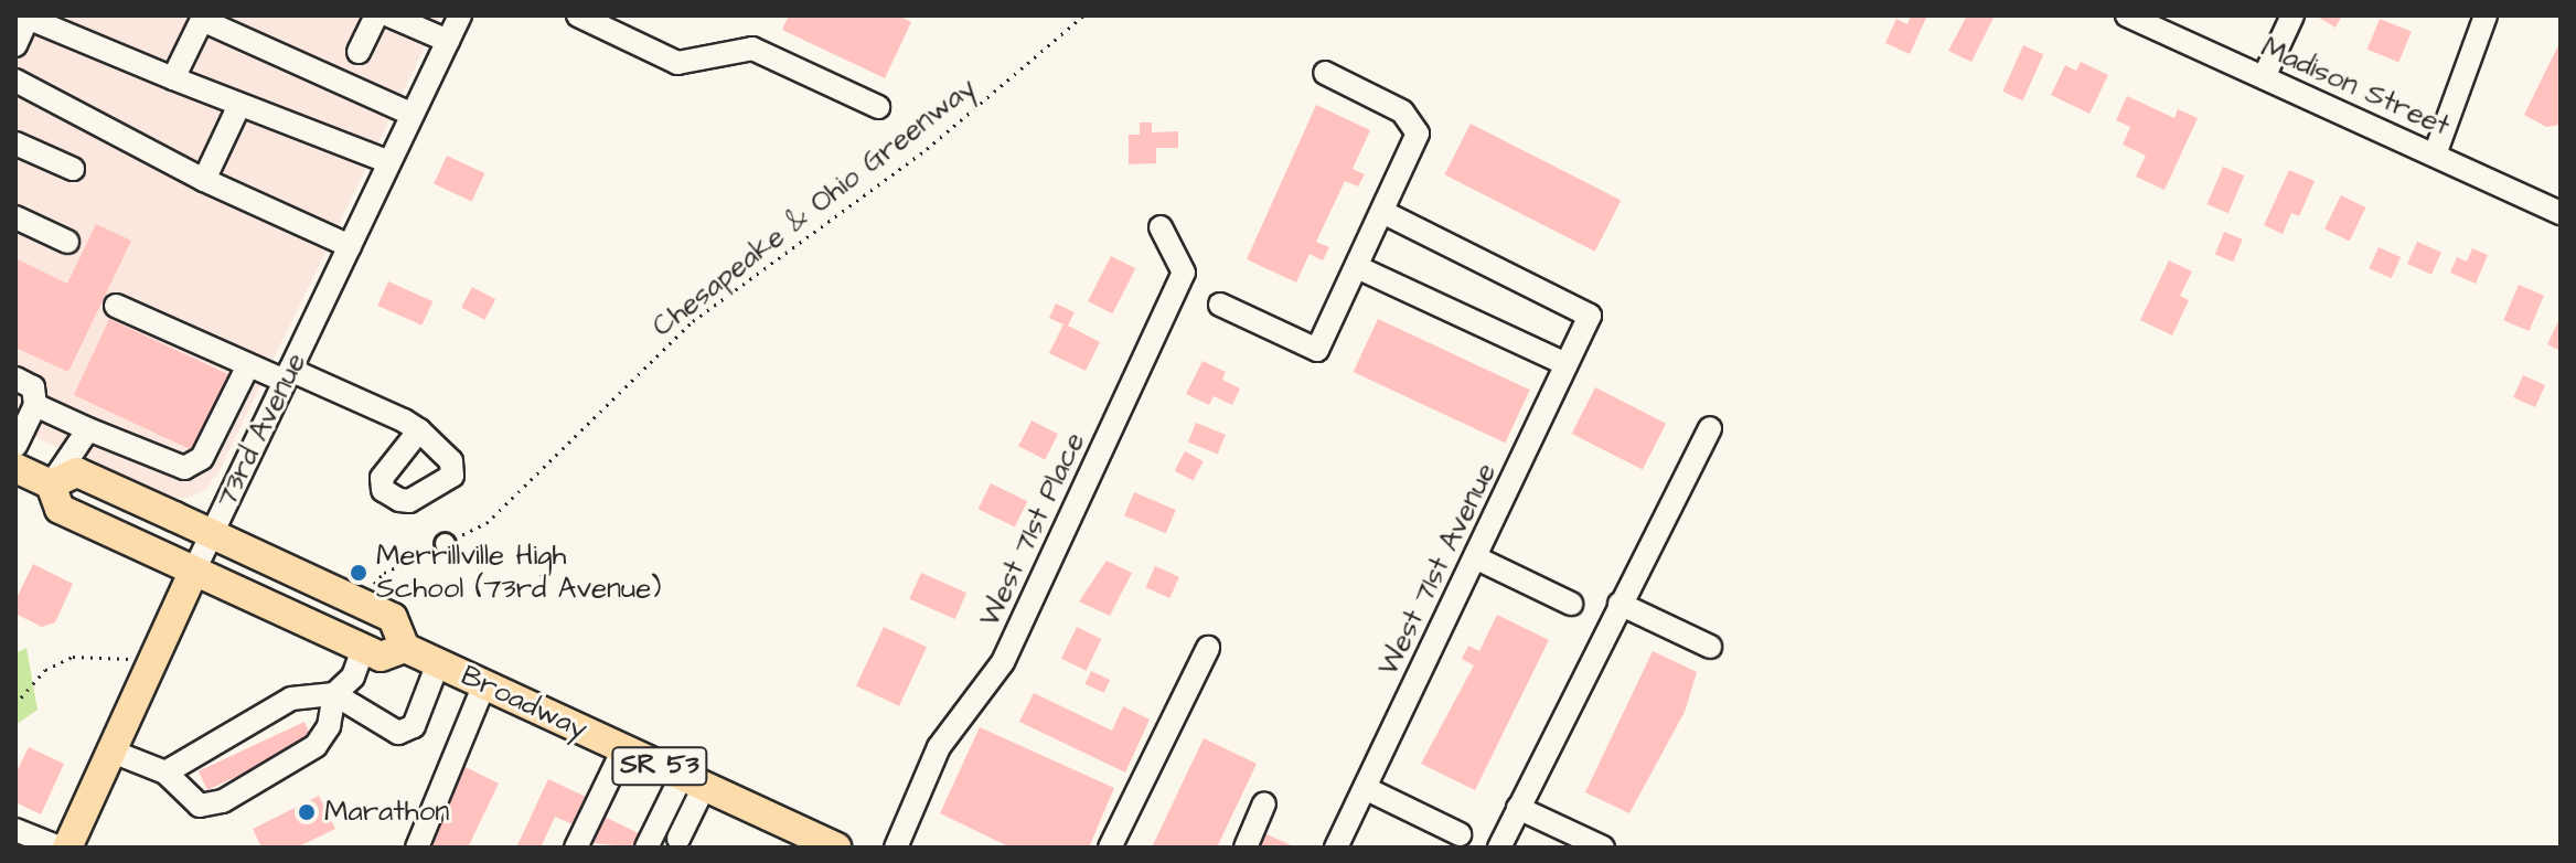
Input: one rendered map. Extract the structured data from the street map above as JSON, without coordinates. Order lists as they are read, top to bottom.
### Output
{
  "streets": {
    "main road": ["73rd Avenue", "Broadway", "SR 53"],
    "street": ["Madison Street", "West 71st Place", "West 71st Avenue"],
    "path": ["Chesapeake & Ohio Greenway"]
  },
  "crossings": [
    ["73rd Avenue", "Broadway"]
  ],
  "places": ["Merrillville High School (73rd Avenue)", "Marathon"]
}
